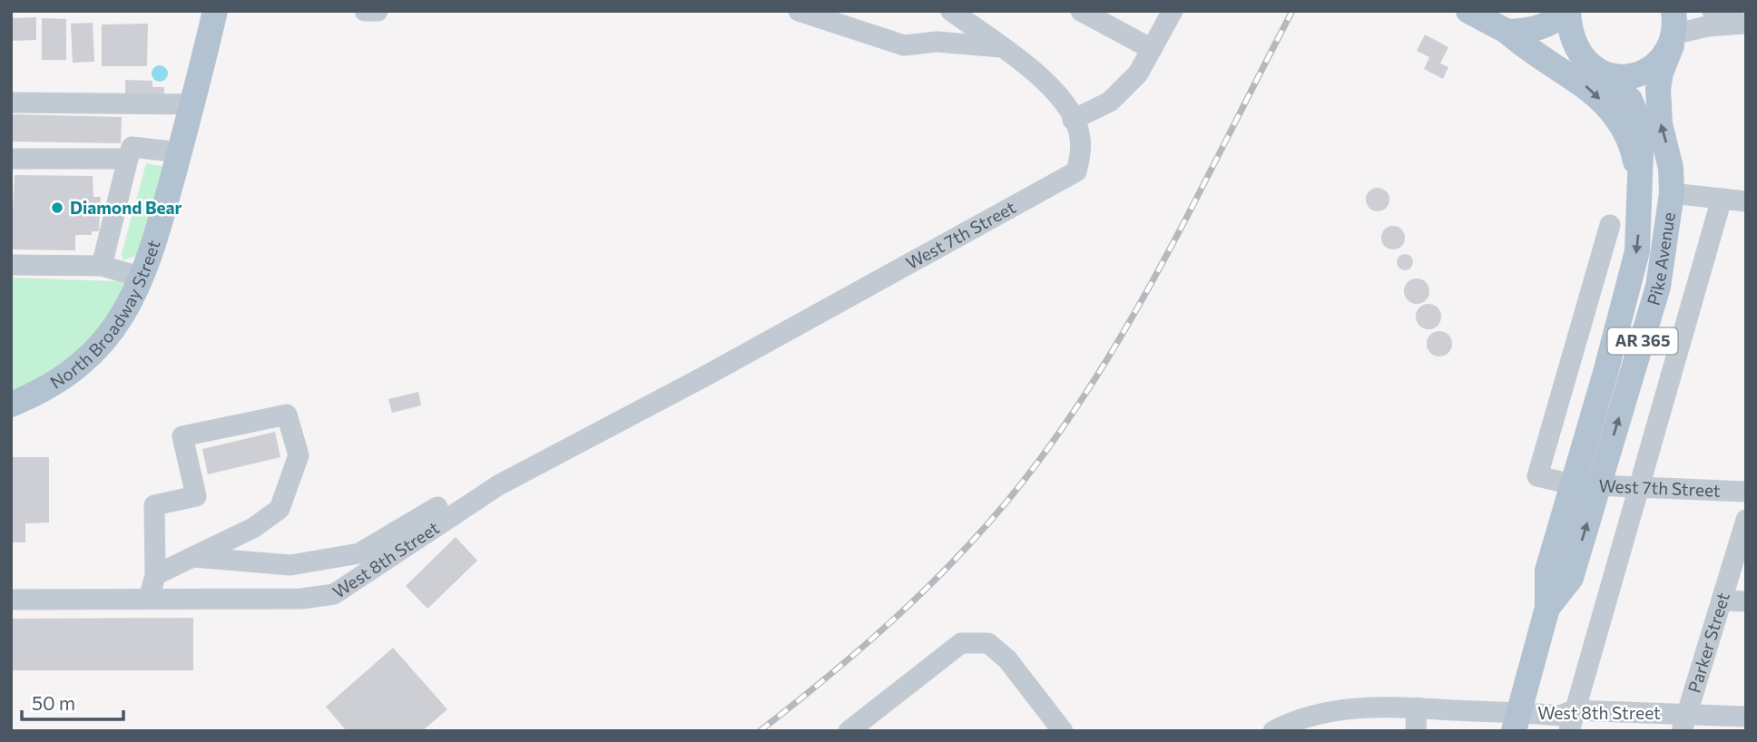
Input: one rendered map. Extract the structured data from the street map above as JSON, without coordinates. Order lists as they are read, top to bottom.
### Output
{
  "streets": {
    "main road": ["Pike Avenue", "North Broadway Street", "AR 365"],
    "street": ["West 7th Street", "West 8th Street", "Parker Street"]
  },
  "crossings": [
    ["West 7th Street", "Pike Avenue"],
    ["West 7th Street", "West 8th Street"],
    ["Pike Avenue", "AR 365"],
    ["Pike Avenue", "West 8th Street"],
    ["West 8th Street", "Parker Street"]
  ],
  "places": ["Diamond Bear"],
  "scale_bar": "50 m"
}
